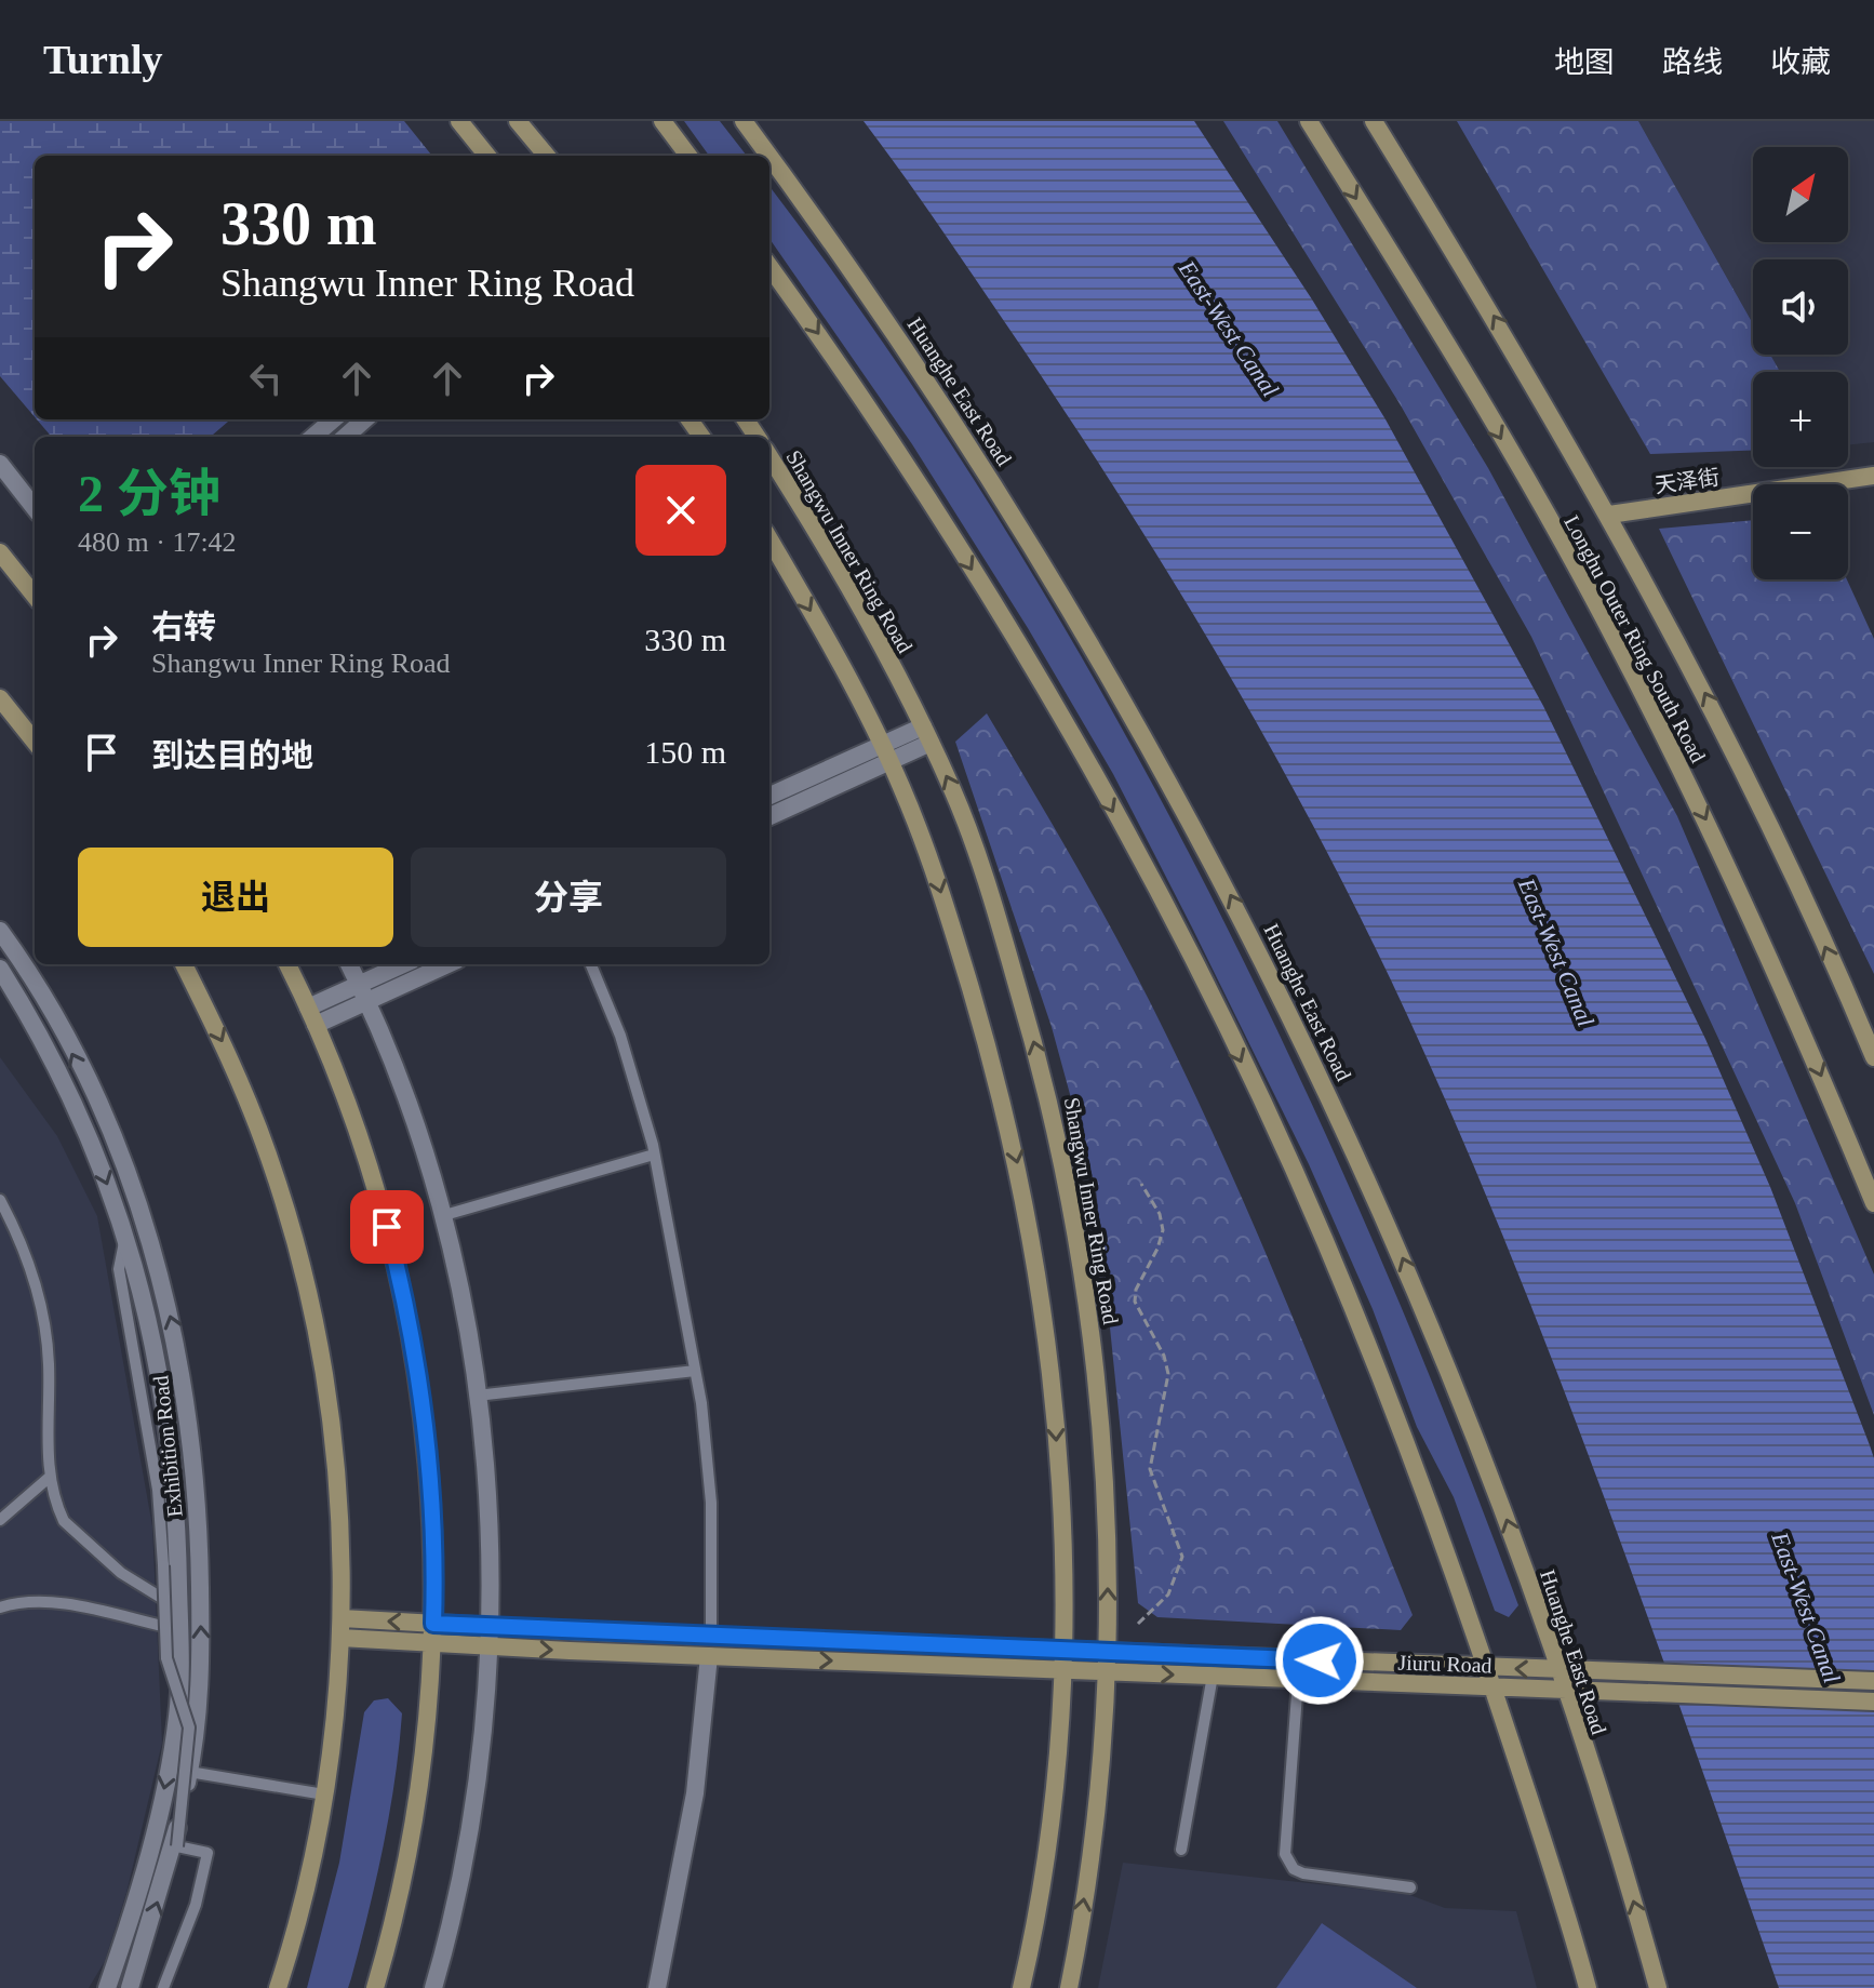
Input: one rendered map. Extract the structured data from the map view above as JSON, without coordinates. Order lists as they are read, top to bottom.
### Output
{
  "streets": {
    "street": [
      "Huanghe East Road",
      "天泽街",
      "Shangwu Inner Ring Road",
      "Longhu Outer Ring South Road",
      "Exhibition Road",
      "Jiuru Road"
    ]
  },
  "crossings": [
    ["Huanghe East Road", "Jiuru Road"],
    ["天泽街", "Longhu Outer Ring South Road"],
    ["Shangwu Inner Ring Road", "Jiuru Road"]
  ],
  "water": ["East-West Canal"],
  "north": "top right",
  "page": {
    "header": "Turnly",
    "nav": ["地图", "路线", "收藏"],
    "map_buttons": ["+", "−"],
    "turn": ["330 m", "Shangwu Inner Ring Road"],
    "heading": ["2 分钟", "480 m · 17:42"],
    "list": [
      {
        "name": "右转",
        "note": "Shangwu Inner Ring Road",
        "value": "330 m"
      },
      {
        "name": "到达目的地",
        "value": "150 m"
      }
    ],
    "buttons": ["退出", "分享"]
  }
}
